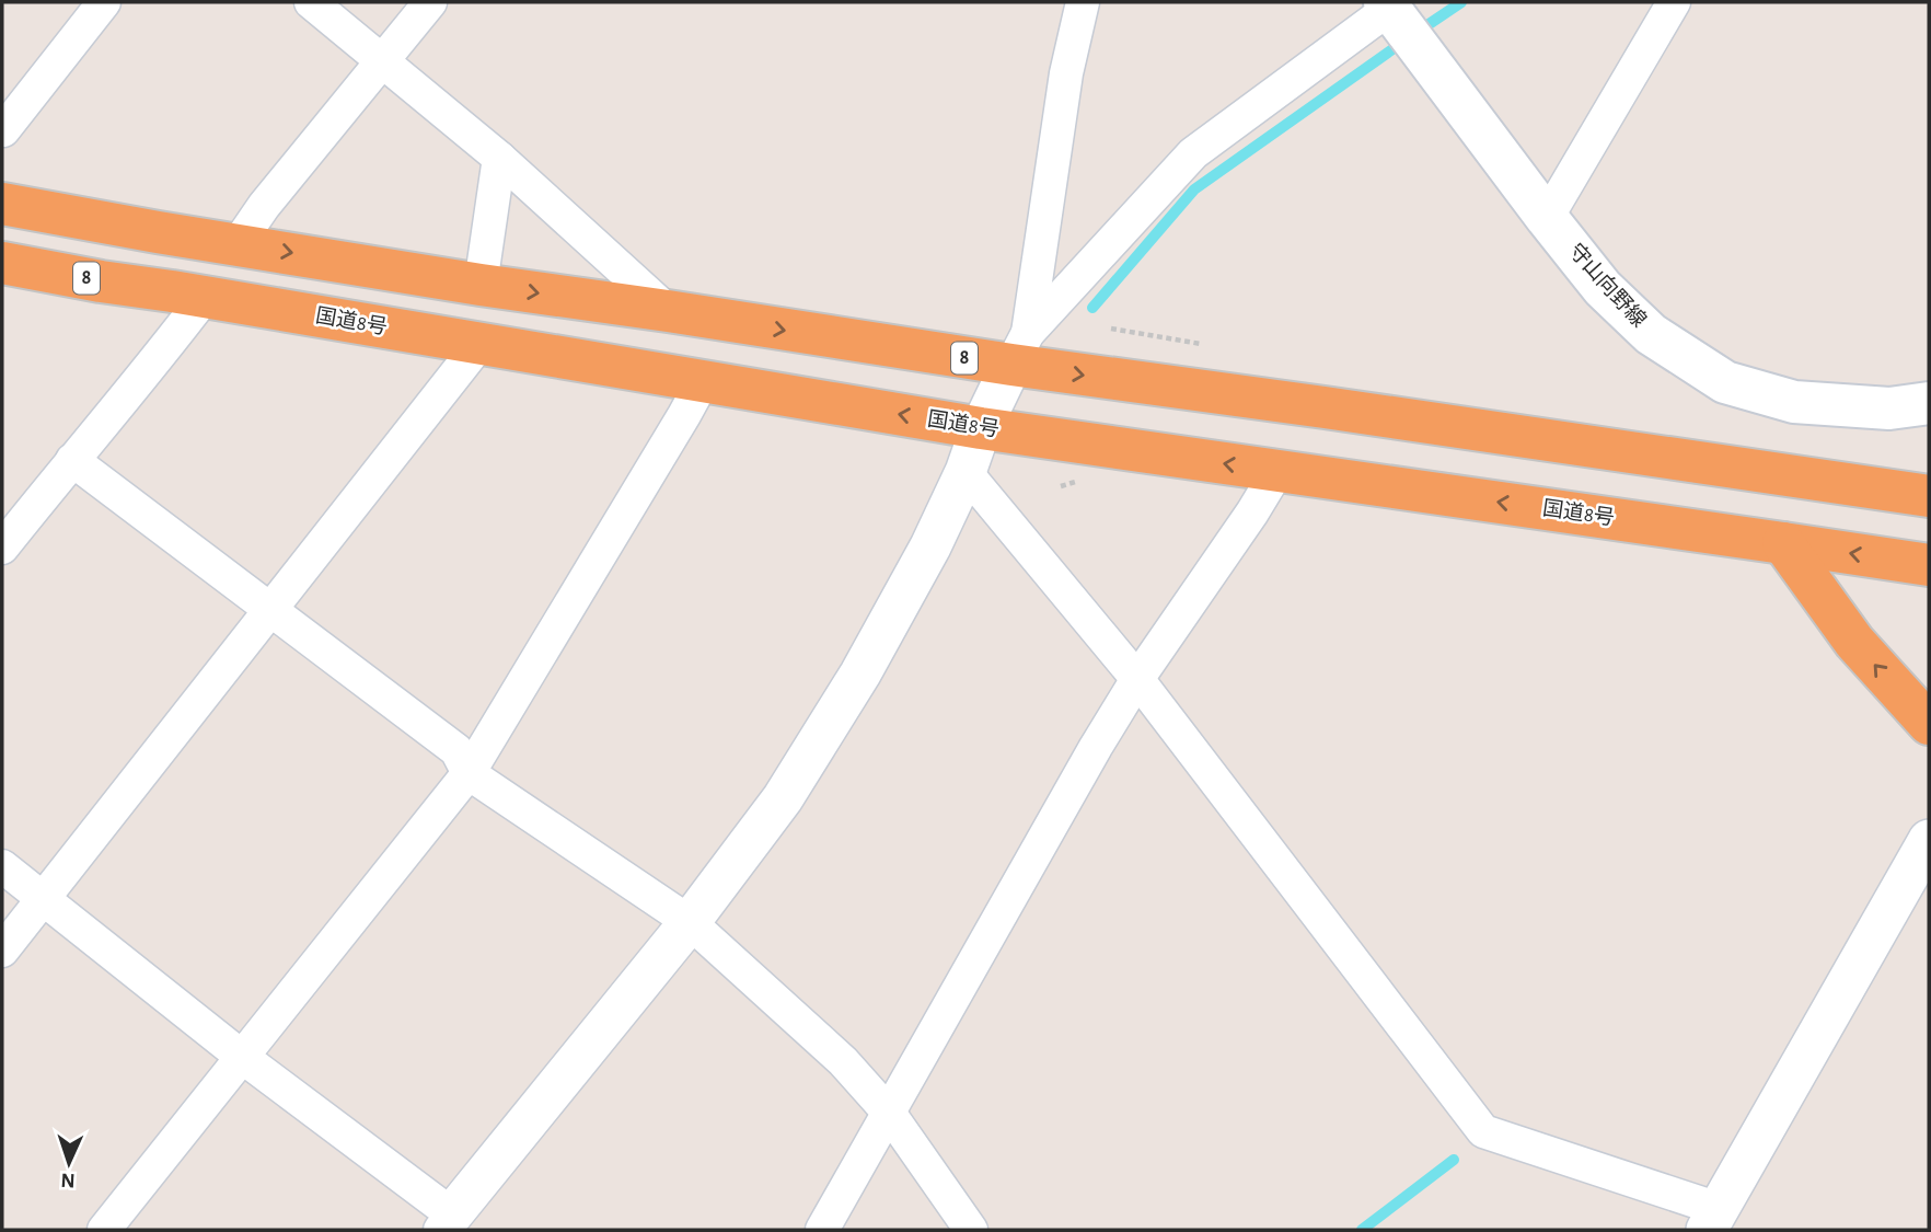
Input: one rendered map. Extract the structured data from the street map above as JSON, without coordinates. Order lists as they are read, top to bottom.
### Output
{
  "streets": {
    "highway": ["8", "国道8号"],
    "main road": ["守山向野線"]
  },
  "crossings": [
    ["8", "国道8号"]
  ],
  "north": "bottom"
}
